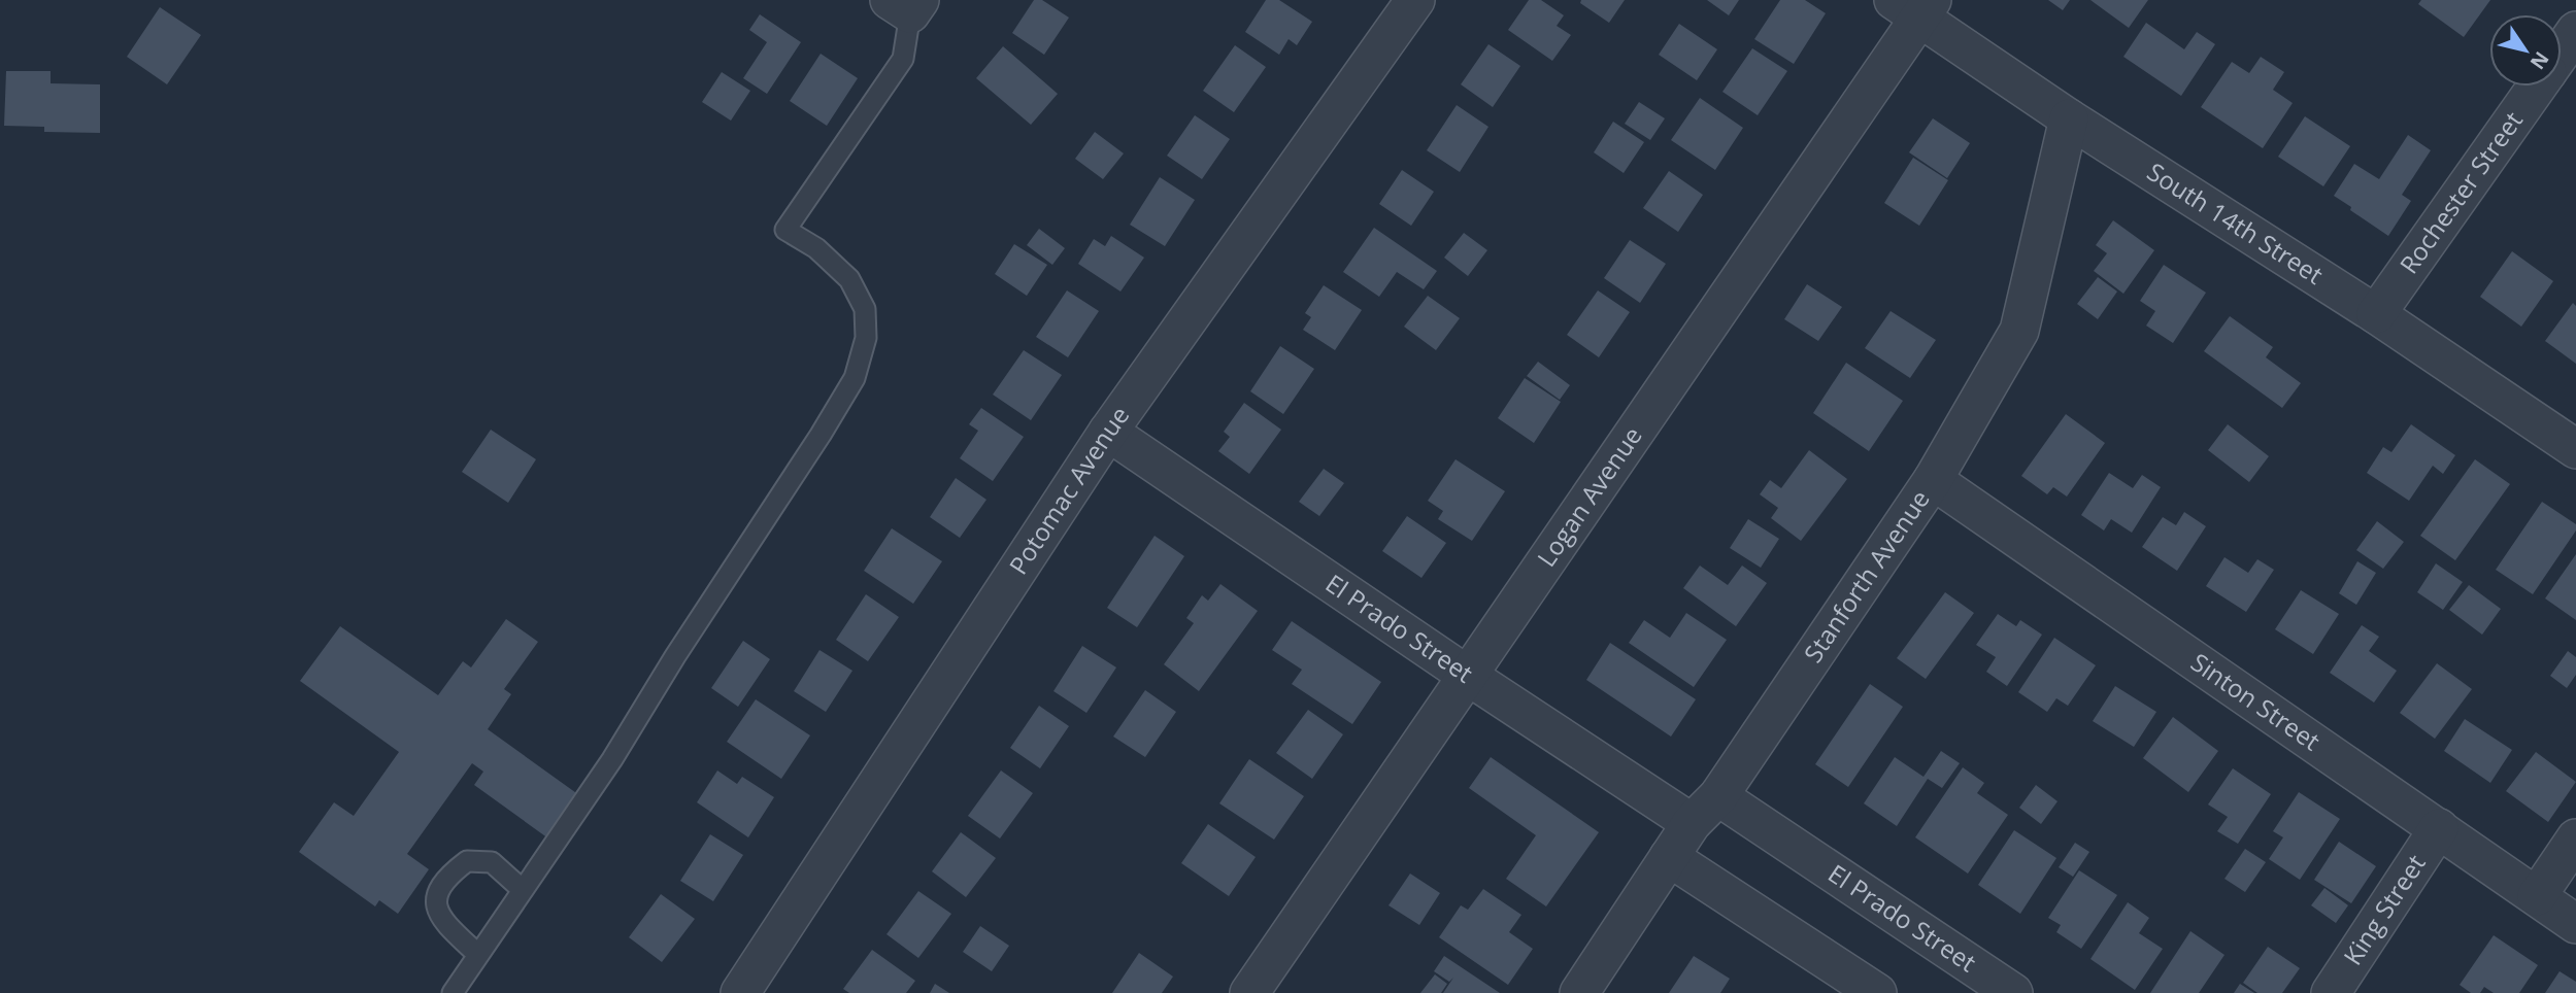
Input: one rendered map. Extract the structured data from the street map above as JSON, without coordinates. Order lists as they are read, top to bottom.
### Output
{
  "streets": {
    "street": [
      "Rochester Street",
      "South 14th Street",
      "Potomac Avenue",
      "Logan Avenue",
      "Stanforth Avenue",
      "El Prado Street",
      "Sinton Street",
      "King Street"
    ]
  },
  "crossings": [
    ["Rochester Street", "South 14th Street"],
    ["South 14th Street", "Logan Avenue"],
    ["South 14th Street", "Stanforth Avenue"],
    ["Potomac Avenue", "El Prado Street"],
    ["Logan Avenue", "El Prado Street"],
    ["Stanforth Avenue", "El Prado Street"],
    ["Stanforth Avenue", "Sinton Street"],
    ["Sinton Street", "King Street"]
  ],
  "north": "bottom right"
}
